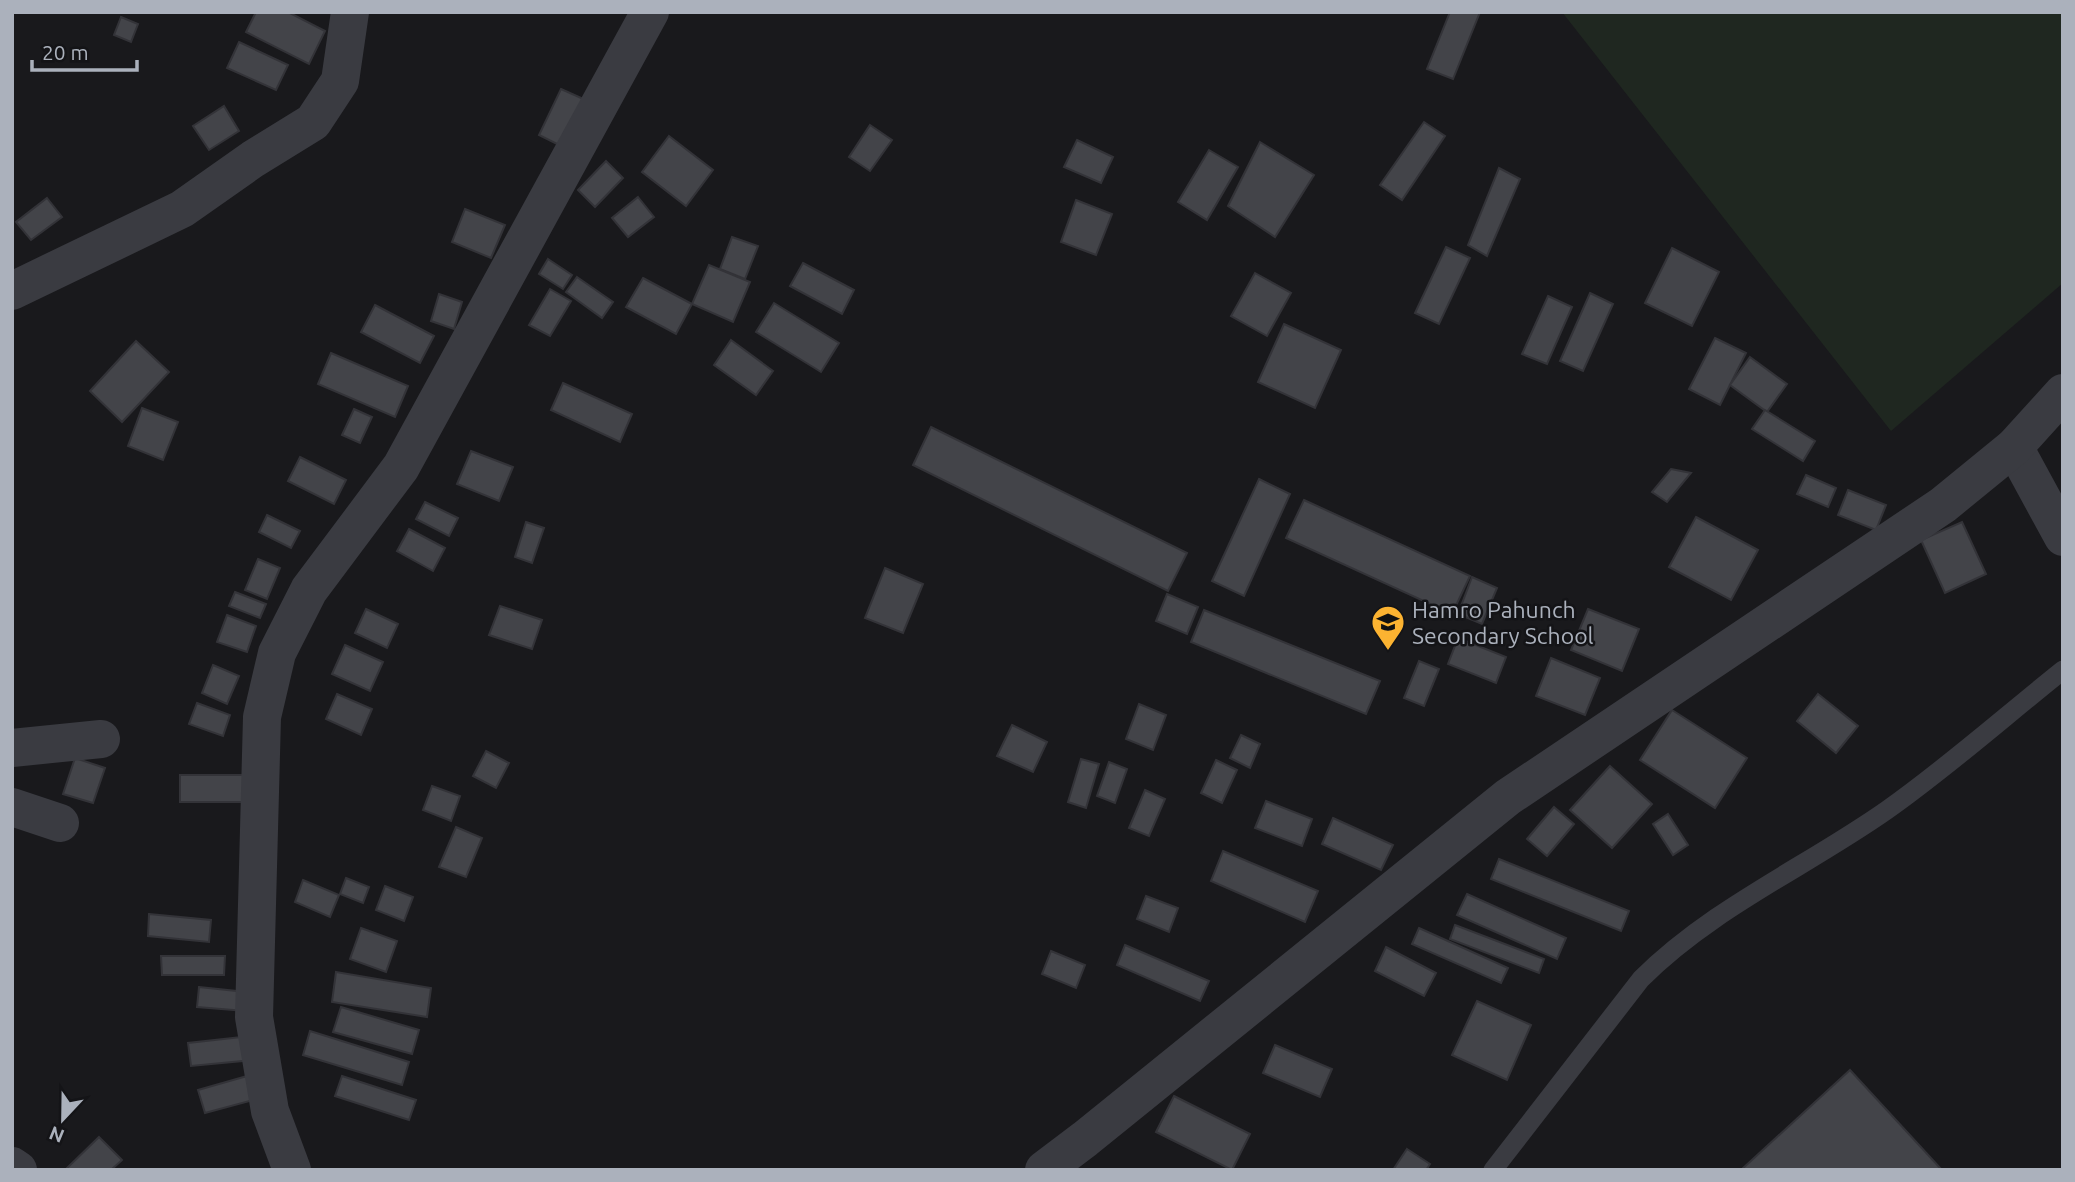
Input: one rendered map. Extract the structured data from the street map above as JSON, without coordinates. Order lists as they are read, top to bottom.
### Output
{
  "places": {
    "school or university": ["Hamro Pahunch Secondary School"]
  },
  "scale_bar": "20 m",
  "north": "bottom"
}
